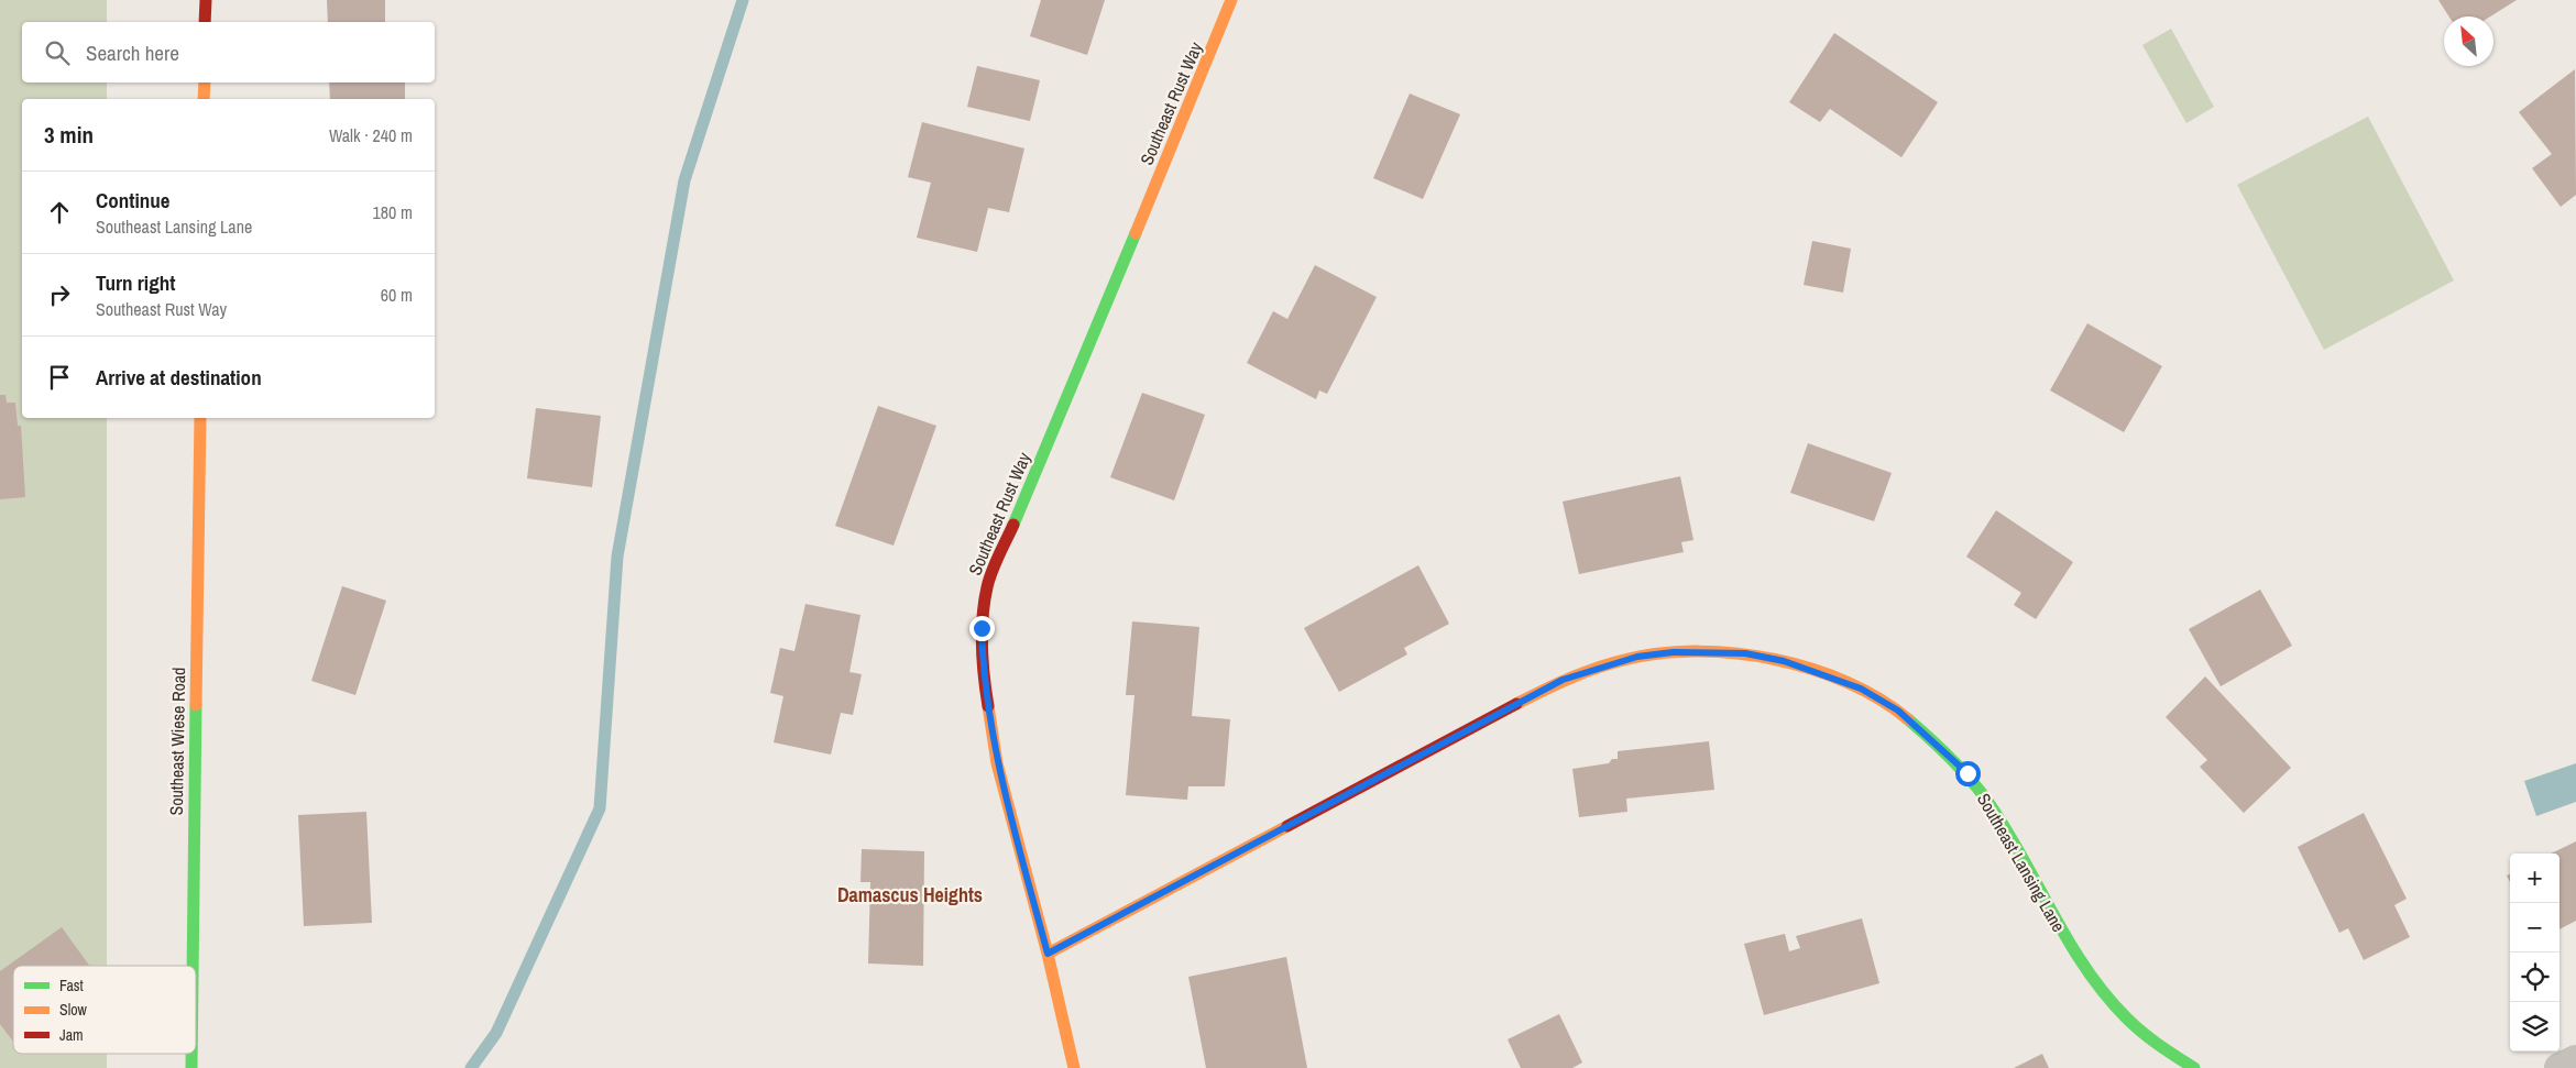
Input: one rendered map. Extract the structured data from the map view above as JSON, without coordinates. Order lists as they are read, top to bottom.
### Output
{
  "streets": {
    "street": ["Southeast Rust Way", "Southeast Wiese Road", "Southeast Lansing Lane"]
  },
  "crossings": [
    ["Southeast Rust Way", "Southeast Lansing Lane"]
  ],
  "districts": ["Damascus Heights"],
  "legend": ["Fast", "Slow", "Jam"],
  "north": "top left",
  "page": {
    "search": "Search here",
    "heading": ["3 min", "Walk · 240 m"],
    "list": [
      ["Continue", "Southeast Lansing Lane", "180 m"],
      ["Turn right", "Southeast Rust Way", "60 m"],
      "Arrive at destination"
    ],
    "map_buttons": ["+", "−"]
  }
}
